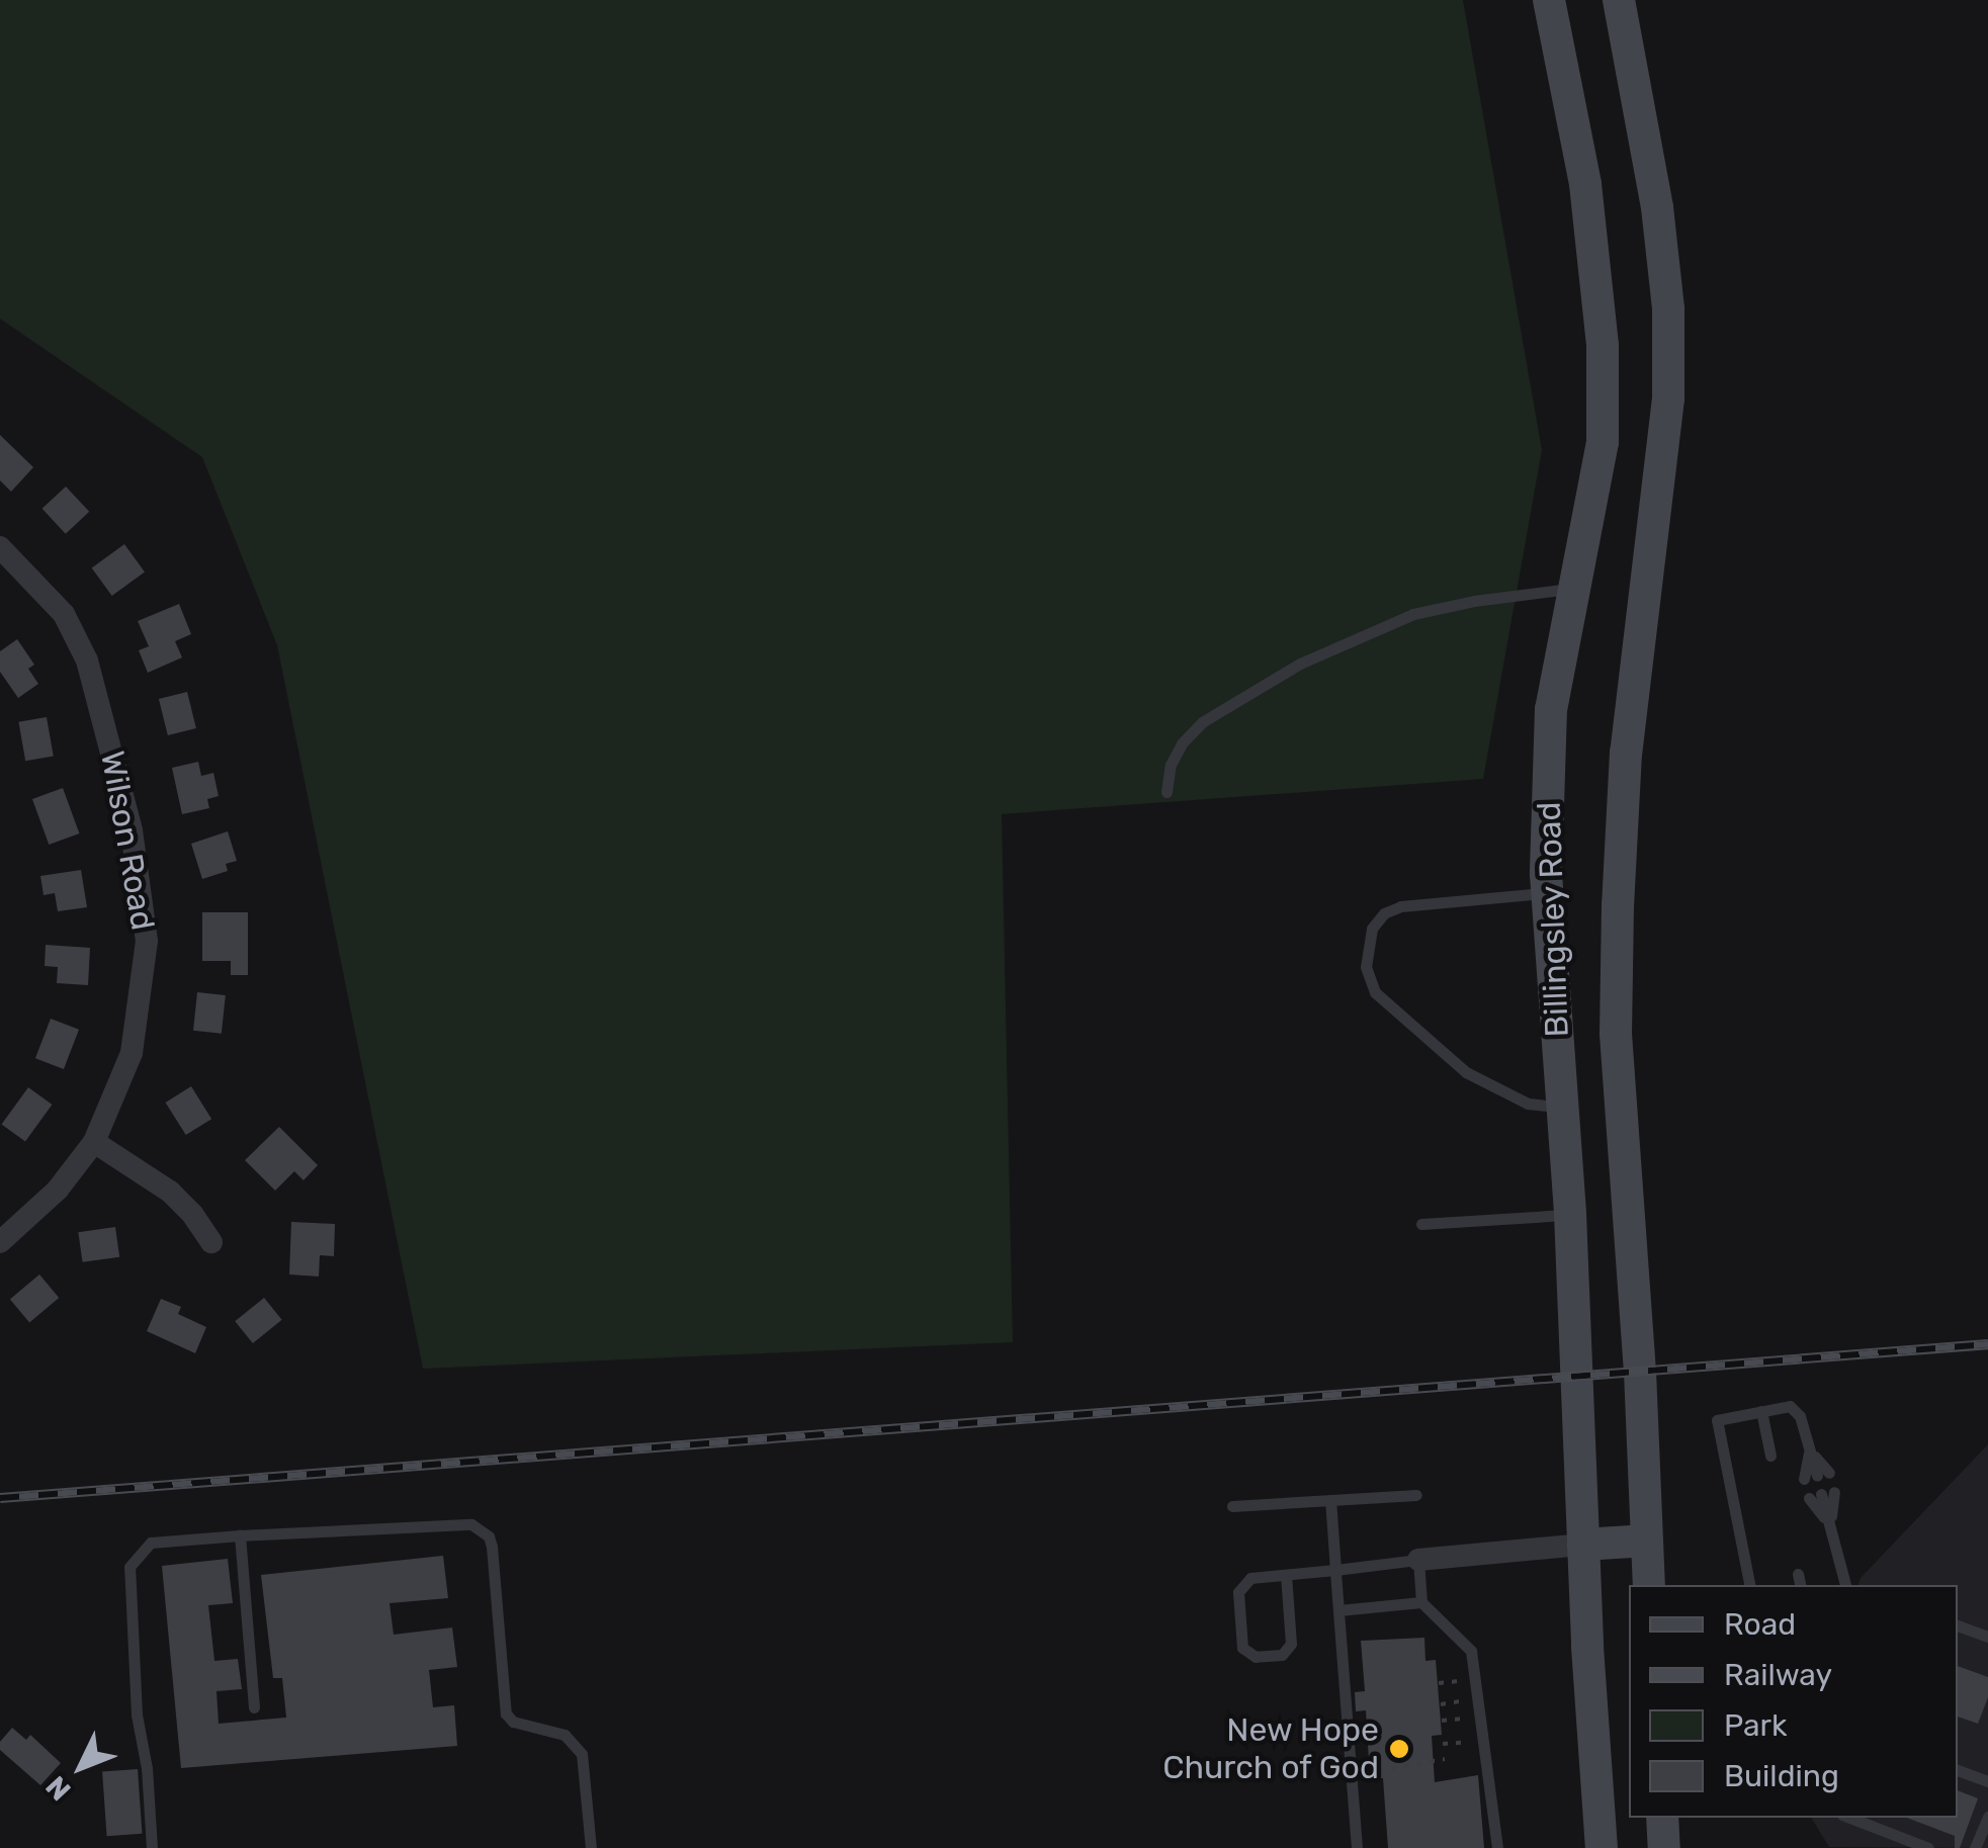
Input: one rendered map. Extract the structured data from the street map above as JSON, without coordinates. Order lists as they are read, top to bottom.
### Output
{
  "streets": {
    "main road": ["Billingsley Road"],
    "street": ["Wilson Road"]
  },
  "places": ["New Hope Church of God"],
  "legend": [
    "Road",
    "Railway",
    "Park",
    "Building"
  ],
  "north": "bottom left"
}
